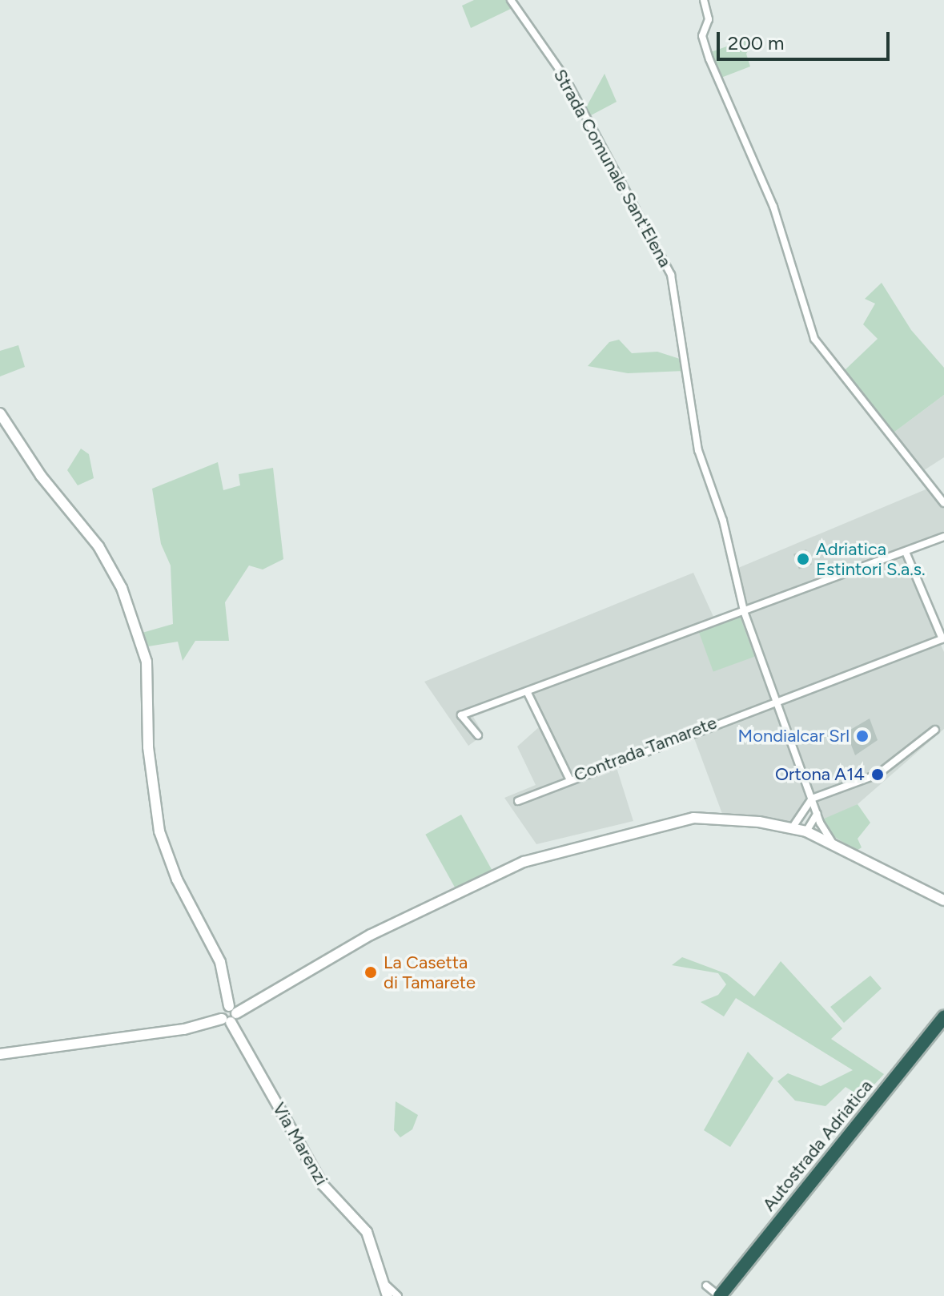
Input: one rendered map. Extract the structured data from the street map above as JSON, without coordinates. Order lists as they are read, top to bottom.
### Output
{
  "streets": {
    "highway": ["Autostrada Adriatica"],
    "main road": ["Via Marenzi"],
    "street": ["Strada Comunale Sant'Elena", "Contrada Tamarete"]
  },
  "crossings": [
    ["Strada Comunale Sant'Elena", "Contrada Tamarete"]
  ],
  "places": [
    "Adriatica Estintori S.a.s.",
    "Mondialcar Srl",
    "Ortona A14",
    "La Casetta di Tamarete"
  ],
  "scale_bar": "200 m"
}
